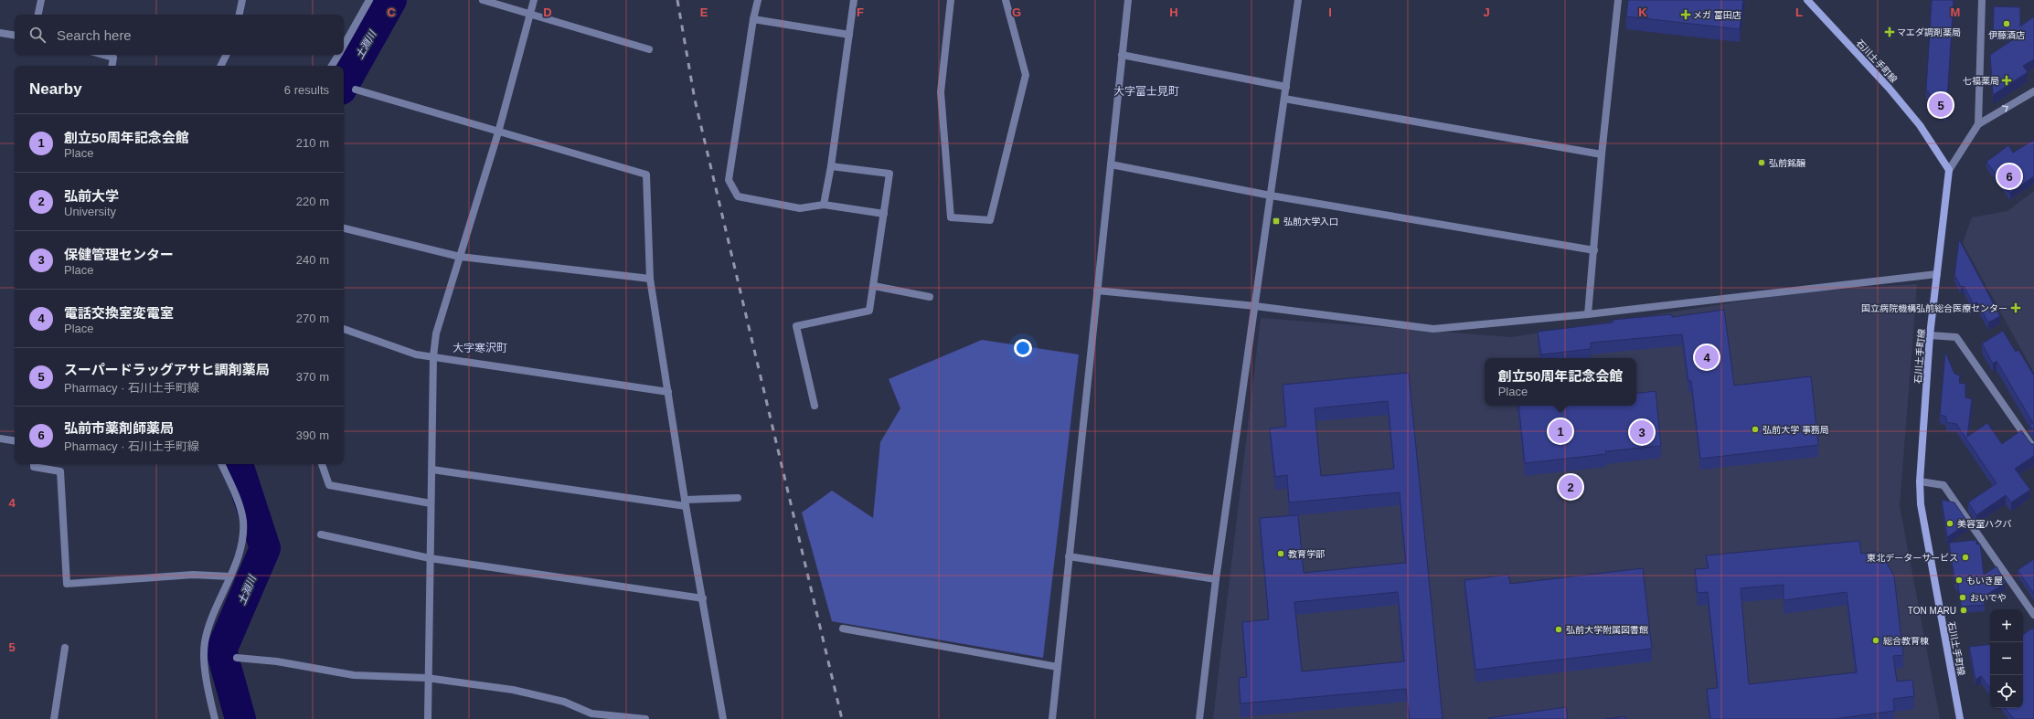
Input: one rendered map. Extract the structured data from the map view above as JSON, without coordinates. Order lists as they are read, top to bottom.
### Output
{
  "streets": {
    "main road": ["石川土手町線"]
  },
  "districts": ["大字富士見町", "大字寒沢町"],
  "water": ["土淵川"],
  "places": {
    "health": [
      "メガ 富田店",
      "マエダ調剤薬局",
      "七福薬局",
      "国立病院機構弘前総合医療センター"
    ],
    "other": [
      "伊藤酒店",
      "弘前銘醸",
      "弘前大学 事務局",
      "美容室ハクバ",
      "教育学部",
      "東北データーサービス",
      "もいき屋",
      "おいでや",
      "TON MARU",
      "弘前大学附属図書館",
      "総合教育棟"
    ],
    "transit": ["弘前大学入口"]
  },
  "page": {
    "search": "Search here",
    "heading": ["Nearby", "6 results"],
    "pins": [
      "5",
      "6",
      "4",
      "1",
      "3",
      "2"
    ],
    "list": [
      {
        "mark": "1",
        "name": "創立50周年記念会館",
        "note": "Place",
        "value": "210 m"
      },
      {
        "mark": "2",
        "name": "弘前大学",
        "note": "University",
        "value": "220 m"
      },
      {
        "mark": "3",
        "name": "保健管理センター",
        "note": "Place",
        "value": "240 m"
      },
      {
        "mark": "4",
        "name": "電話交換室変電室",
        "note": "Place",
        "value": "270 m"
      },
      {
        "mark": "5",
        "name": "スーパードラッグアサヒ調剤薬局",
        "note": "Pharmacy · 石川土手町線",
        "value": "370 m"
      },
      {
        "mark": "6",
        "name": "弘前市薬剤師薬局",
        "note": "Pharmacy · 石川土手町線",
        "value": "390 m"
      }
    ],
    "popup": ["創立50周年記念会館", "Place"],
    "map_buttons": ["+", "−"]
  },
  "grid": {
    "columns": [
      "C",
      "D",
      "E",
      "F",
      "G",
      "H",
      "I",
      "J",
      "K",
      "L",
      "M"
    ],
    "rows": ["4", "5"]
  }
}
